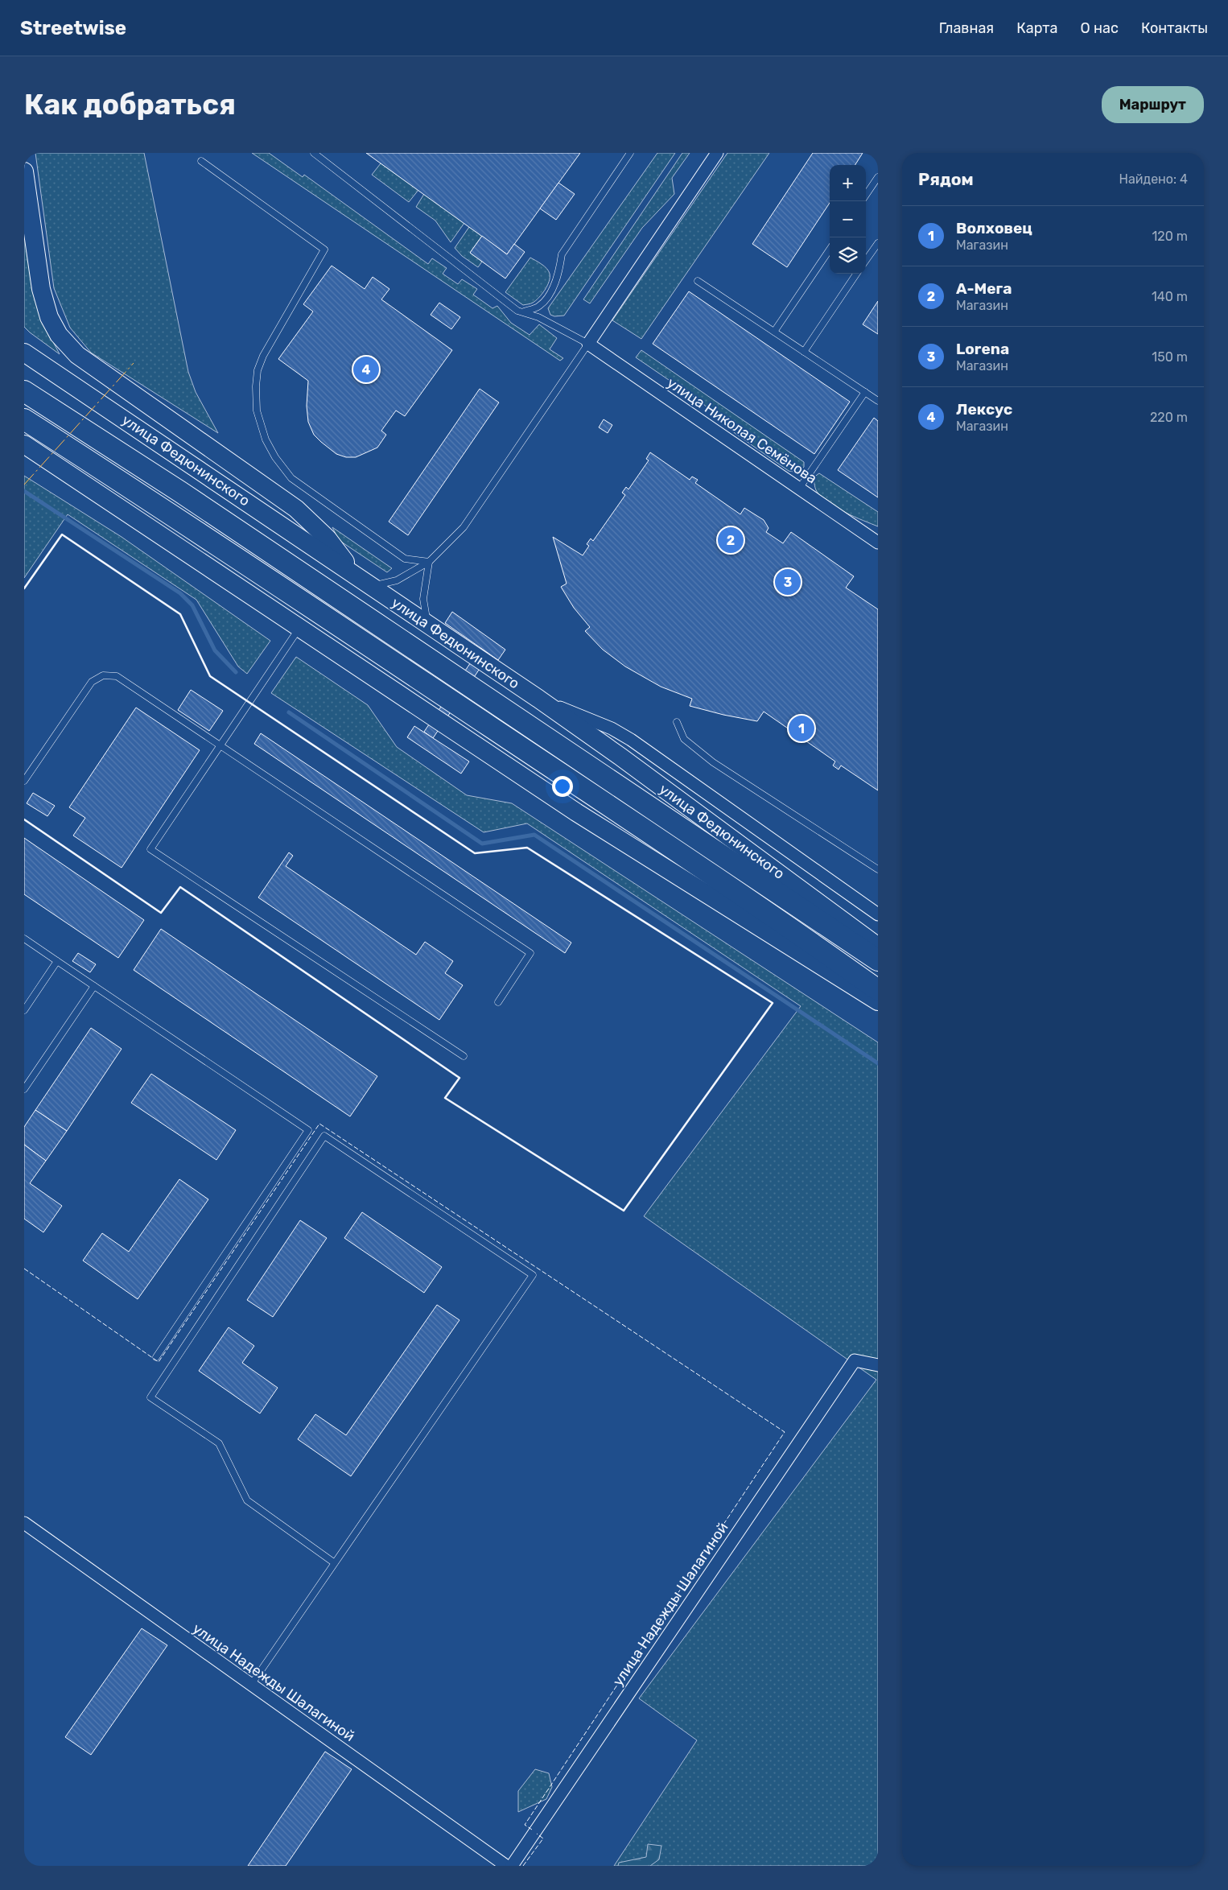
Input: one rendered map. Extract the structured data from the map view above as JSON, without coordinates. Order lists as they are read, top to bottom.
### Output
{
  "streets": {
    "highway": ["улица Федюнинского"],
    "street": ["улица Николая Семёнова", "улица Надежды Шалагиной"]
  },
  "page": {
    "header": "Streetwise",
    "nav": [
      "Главная",
      "Карта",
      "О нас",
      "Контакты"
    ],
    "buttons": "Маршрут",
    "title": "Как добраться",
    "heading": ["Рядом", "Найдено: 4"],
    "map_buttons": ["+", "−"],
    "list": [
      {
        "mark": "1",
        "name": "Волховец",
        "note": "Магазин",
        "value": "120 m"
      },
      {
        "mark": "2",
        "name": "А-Мега",
        "note": "Магазин",
        "value": "140 m"
      },
      {
        "mark": "3",
        "name": "Lorena",
        "note": "Магазин",
        "value": "150 m"
      },
      {
        "mark": "4",
        "name": "Лексус",
        "note": "Магазин",
        "value": "220 m"
      }
    ],
    "pins": [
      "4",
      "2",
      "3",
      "1"
    ]
  }
}
